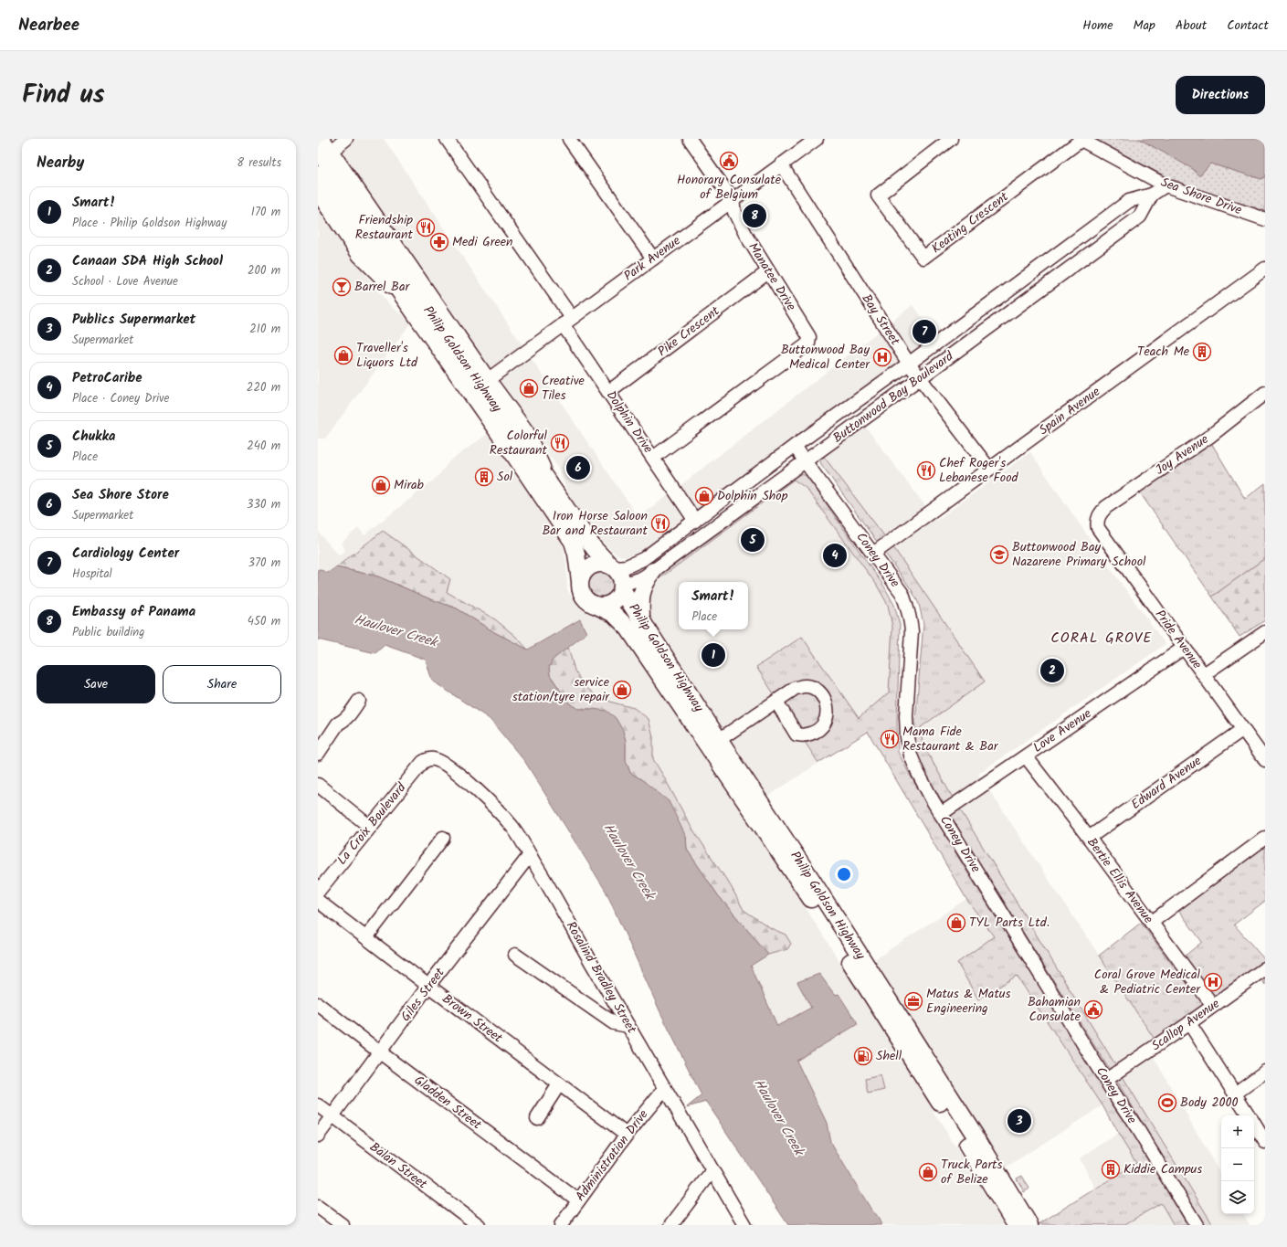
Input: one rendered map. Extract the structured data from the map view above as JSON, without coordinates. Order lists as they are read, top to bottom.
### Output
{
  "streets": {
    "main road": ["Philip Goldson Highway"],
    "street": [
      "Sea Shore Drive",
      "Keating Crescent",
      "Park Avenue",
      "Manatee Drive",
      "Bay Street",
      "Pike Crescent",
      "Buttonwood Bay Boulevard",
      "Spain Avenue",
      "Dolphin Drive",
      "Joy Avenue",
      "Coney Drive",
      "Pride Avenue",
      "Love Avenue",
      "Edward Avenue",
      "La Croix Boulevard",
      "Bertie Ellis Avenue",
      "Rosalind Bradley Street",
      "Giles Street",
      "Brown Street",
      "Scallop Avenue",
      "Gladden Street",
      "Administration Drive",
      "Balan Street"
    ]
  },
  "crossings": [
    ["Sea Shore Drive", "Keating Crescent"],
    ["Sea Shore Drive", "Buttonwood Bay Boulevard"],
    ["Park Avenue", "Manatee Drive"],
    ["Park Avenue", "Bay Street"],
    ["Park Avenue", "Dolphin Drive"],
    ["Manatee Drive", "Pike Crescent"],
    ["Manatee Drive", "Dolphin Drive"],
    ["Bay Street", "Buttonwood Bay Boulevard"],
    ["Bay Street", "Spain Avenue"],
    ["Pike Crescent", "Dolphin Drive"],
    ["Philip Goldson Highway", "Buttonwood Bay Boulevard"],
    ["Buttonwood Bay Boulevard", "Dolphin Drive"],
    ["Buttonwood Bay Boulevard", "Coney Drive"],
    ["Spain Avenue", "Coney Drive"],
    ["Joy Avenue", "Pride Avenue"],
    ["Coney Drive", "Love Avenue"],
    ["Coney Drive", "Scallop Avenue"],
    ["Pride Avenue", "Love Avenue"],
    ["Pride Avenue", "Edward Avenue"],
    ["Love Avenue", "Bertie Ellis Avenue"],
    ["Edward Avenue", "Bertie Ellis Avenue"],
    ["La Croix Boulevard", "Rosalind Bradley Street"],
    ["Bertie Ellis Avenue", "Scallop Avenue"],
    ["Rosalind Bradley Street", "Giles Street"],
    ["Rosalind Bradley Street", "Administration Drive"],
    ["Giles Street", "Brown Street"],
    ["Giles Street", "Gladden Street"],
    ["Giles Street", "Balan Street"],
    ["Brown Street", "Administration Drive"],
    ["Gladden Street", "Administration Drive"]
  ],
  "districts": ["CORAL GROVE"],
  "water": ["Haulover Creek"],
  "places": {
    "public building": ["Honorary Consulate of Belgium", "Bahamian Consulate"],
    "restaurant": [
      "Friendship Restaurant",
      "Colorful Restaurant",
      "Chef Roger's Lebanese Food",
      "Iron Horse Saloon Bar and Restaurant",
      "Mama Fide Restaurant & Bar"
    ],
    "pharmacy": ["Medi Green"],
    "bar": ["Barrel Bar"],
    "building": ["Teach Me", "Sol", "Kiddie Campus"],
    "shop": [
      "Traveller's Liquors Ltd",
      "Creative Tiles",
      "Mirab",
      "Dolphin Shop",
      "service station/tyre repair",
      "TYL Parts Ltd.",
      "Truck Parts of Belize"
    ],
    "hospital": ["Buttonwood Bay Medical Center", "Coral Grove Medical & Pediatric Center"],
    "school or university": ["Buttonwood Bay Nazarene Primary School"],
    "office": ["Matus & Matus Engineering"],
    "fuel station": ["Shell"],
    "sports": ["Body 2000"]
  },
  "page": {
    "header": "Nearbee",
    "nav": [
      "Home",
      "Map",
      "About",
      "Contact"
    ],
    "title": "Find us",
    "buttons": [
      "Directions",
      ["Save", "Share"]
    ],
    "heading": ["Nearby", "8 results"],
    "list": [
      {
        "mark": "1",
        "name": "Smart!",
        "note": "Place · Philip Goldson Highway",
        "value": "170 m"
      },
      {
        "mark": "2",
        "name": "Canaan SDA High School",
        "note": "School · Love Avenue",
        "value": "200 m"
      },
      {
        "mark": "3",
        "name": "Publics Supermarket",
        "note": "Supermarket",
        "value": "210 m"
      },
      {
        "mark": "4",
        "name": "PetroCaribe",
        "note": "Place · Coney Drive",
        "value": "220 m"
      },
      {
        "mark": "5",
        "name": "Chukka",
        "note": "Place",
        "value": "240 m"
      },
      {
        "mark": "6",
        "name": "Sea Shore Store",
        "note": "Supermarket",
        "value": "330 m"
      },
      {
        "mark": "7",
        "name": "Cardiology Center",
        "note": "Hospital",
        "value": "370 m"
      },
      {
        "mark": "8",
        "name": "Embassy of Panama",
        "note": "Public building",
        "value": "450 m"
      }
    ],
    "pins": [
      "8",
      "7",
      "6",
      "5",
      "4",
      "1",
      "2",
      "3"
    ],
    "popup": ["Smart!", "Place"],
    "map_buttons": ["+", "−"]
  }
}
